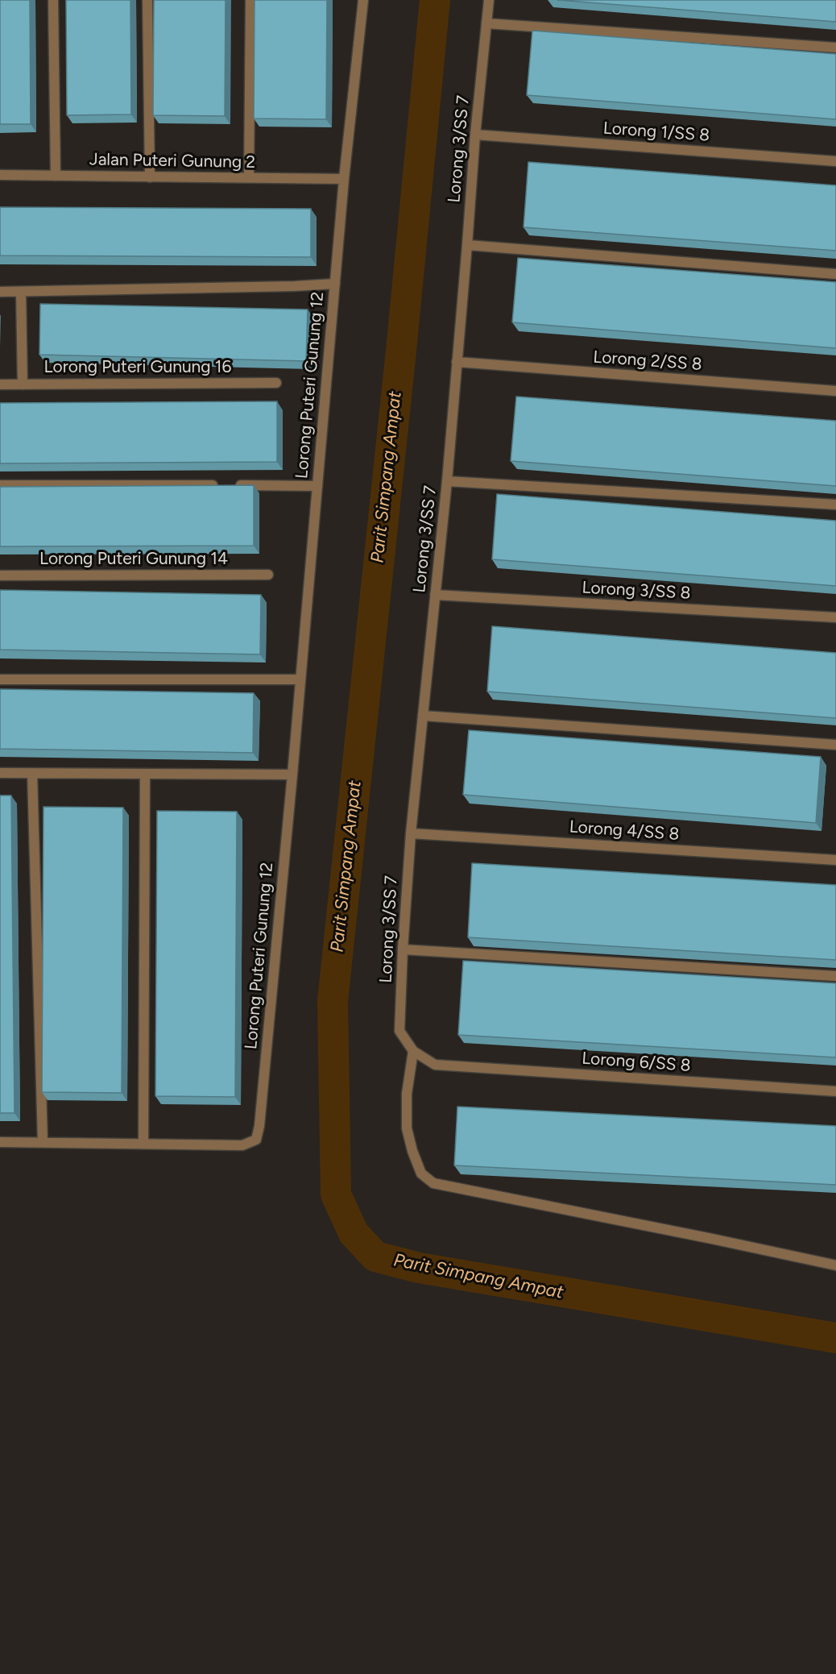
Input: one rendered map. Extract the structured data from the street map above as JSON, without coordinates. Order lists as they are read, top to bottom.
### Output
{
  "streets": {
    "street": [
      "Lorong 1/SS 8",
      "Lorong 3/SS 7",
      "Jalan Puteri Gunung 2",
      "Lorong 2/SS 8",
      "Lorong Puteri Gunung 16",
      "Lorong Puteri Gunung 12",
      "Lorong Puteri Gunung 14",
      "Lorong 3/SS 8",
      "Lorong 4/SS 8",
      "Lorong 6/SS 8"
    ]
  },
  "crossings": [
    ["Lorong 1/SS 8", "Lorong 3/SS 7"],
    ["Lorong 3/SS 7", "Lorong 2/SS 8"],
    ["Lorong 3/SS 7", "Lorong 3/SS 8"],
    ["Lorong 3/SS 7", "Lorong 4/SS 8"],
    ["Lorong 3/SS 7", "Lorong 6/SS 8"],
    ["Jalan Puteri Gunung 2", "Lorong Puteri Gunung 12"]
  ],
  "water": ["Parit Simpang Ampat"]
}
